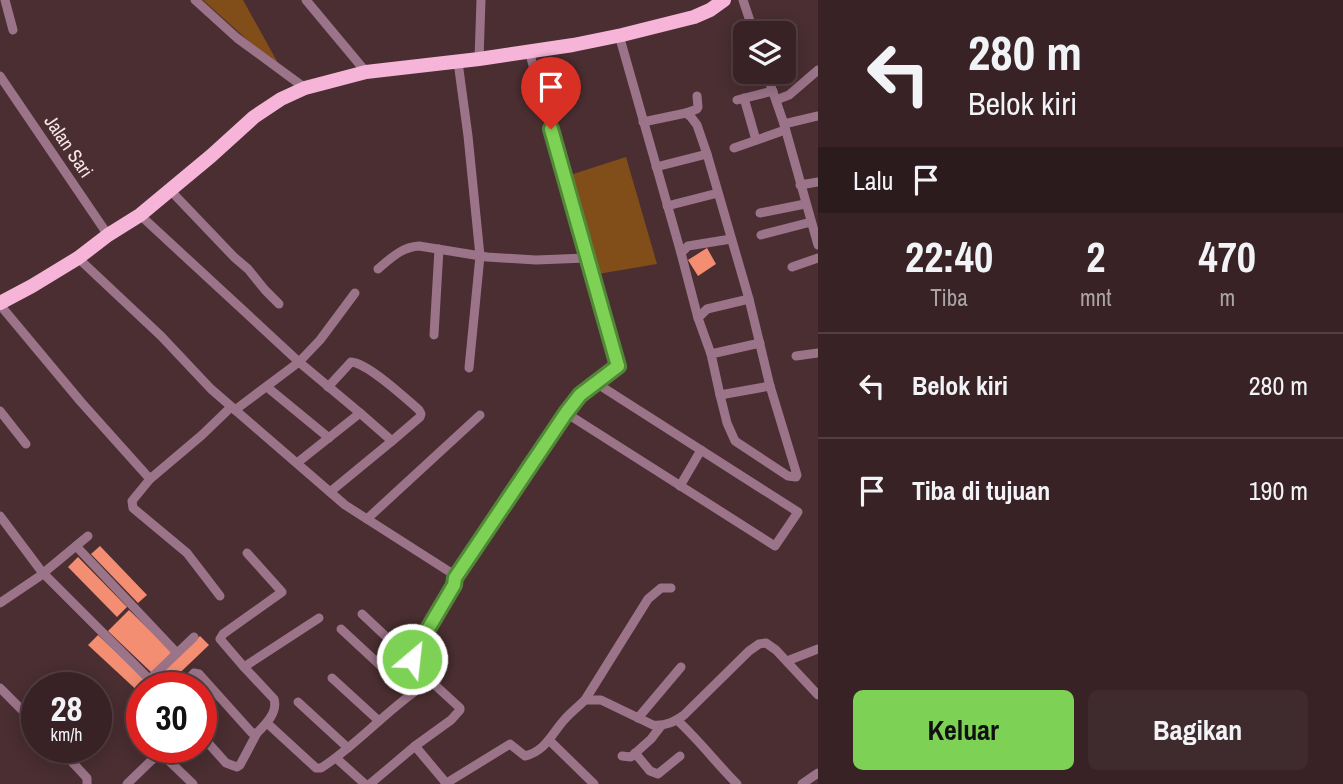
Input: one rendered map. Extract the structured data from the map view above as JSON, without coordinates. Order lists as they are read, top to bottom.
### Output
{
  "streets": {
    "street": ["Jalan Sari"]
  },
  "page": {
    "turn": ["280 m", "Belok kiri"],
    "then": "Lalu",
    "eta": [
      "22:40",
      "Tiba",
      "2",
      "mnt",
      "470",
      "m"
    ],
    "list": [
      {
        "name": "Belok kiri",
        "value": "280 m"
      },
      {
        "name": "Tiba di tujuan",
        "value": "190 m"
      }
    ],
    "speed": "28 km/h",
    "limit": "30",
    "buttons": ["Keluar", "Bagikan"]
  }
}
